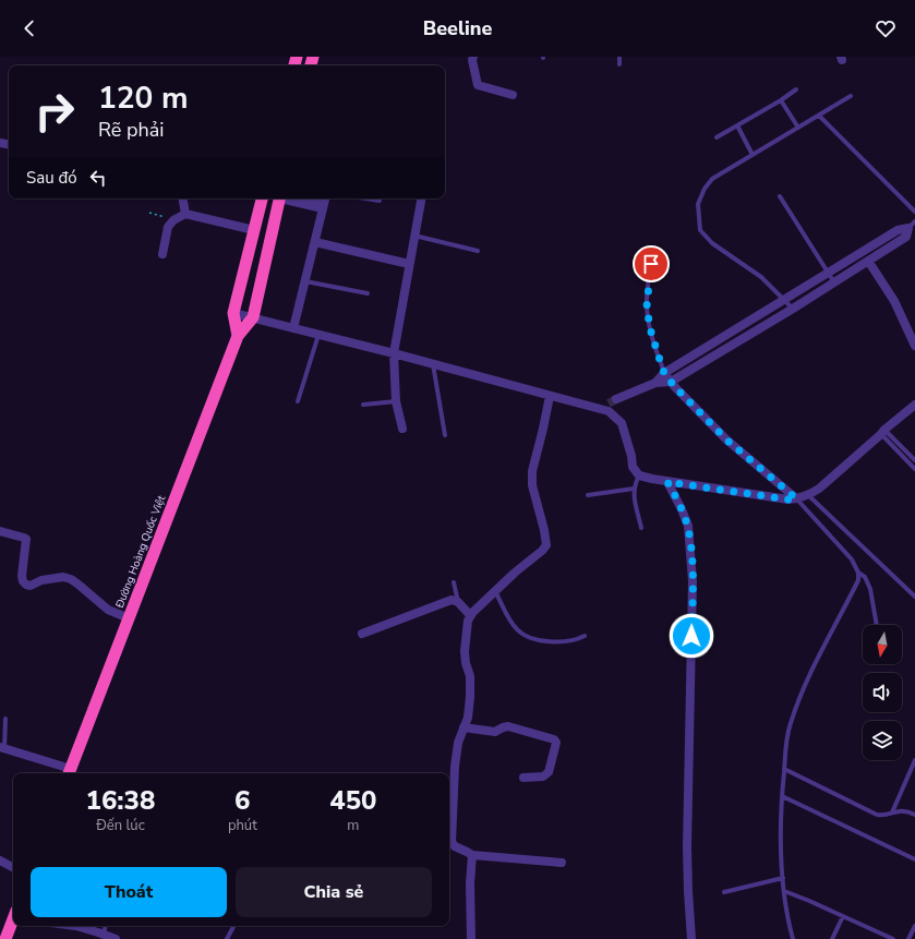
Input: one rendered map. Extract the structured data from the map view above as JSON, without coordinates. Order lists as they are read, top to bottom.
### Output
{
  "streets": {
    "highway": ["Đường Hoàng Quốc Việt"]
  },
  "north": "bottom",
  "page": {
    "header": "Beeline",
    "turn": ["120 m", "Rẽ phải"],
    "then": "Sau đó",
    "eta": [
      "16:38",
      "Đến lúc",
      "6",
      "phút",
      "450",
      "m"
    ],
    "buttons": ["Thoát", "Chia sẻ"]
  }
}
